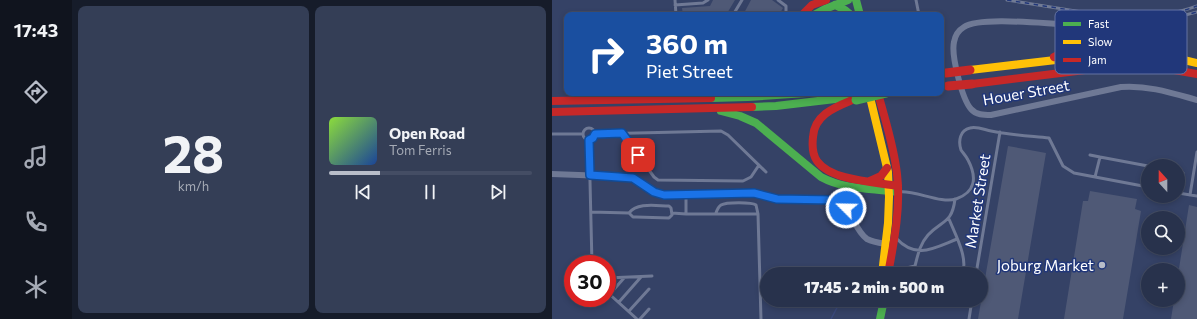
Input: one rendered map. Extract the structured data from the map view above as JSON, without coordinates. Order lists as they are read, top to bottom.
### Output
{
  "streets": {
    "street": ["Houer Street"],
    "lane": ["Market Street"]
  },
  "places": ["Joburg Market"],
  "legend": ["Fast", "Slow", "Jam"],
  "north": "top",
  "page": {
    "tabs": "17:43",
    "tile": ["28", "km/h"],
    "turn": ["360 m", "Piet Street"],
    "song": ["Open Road", "Tom Ferris"],
    "map_buttons": "+",
    "limit": "30",
    "trip": "17:45 · 2 min · 500 m"
  }
}
